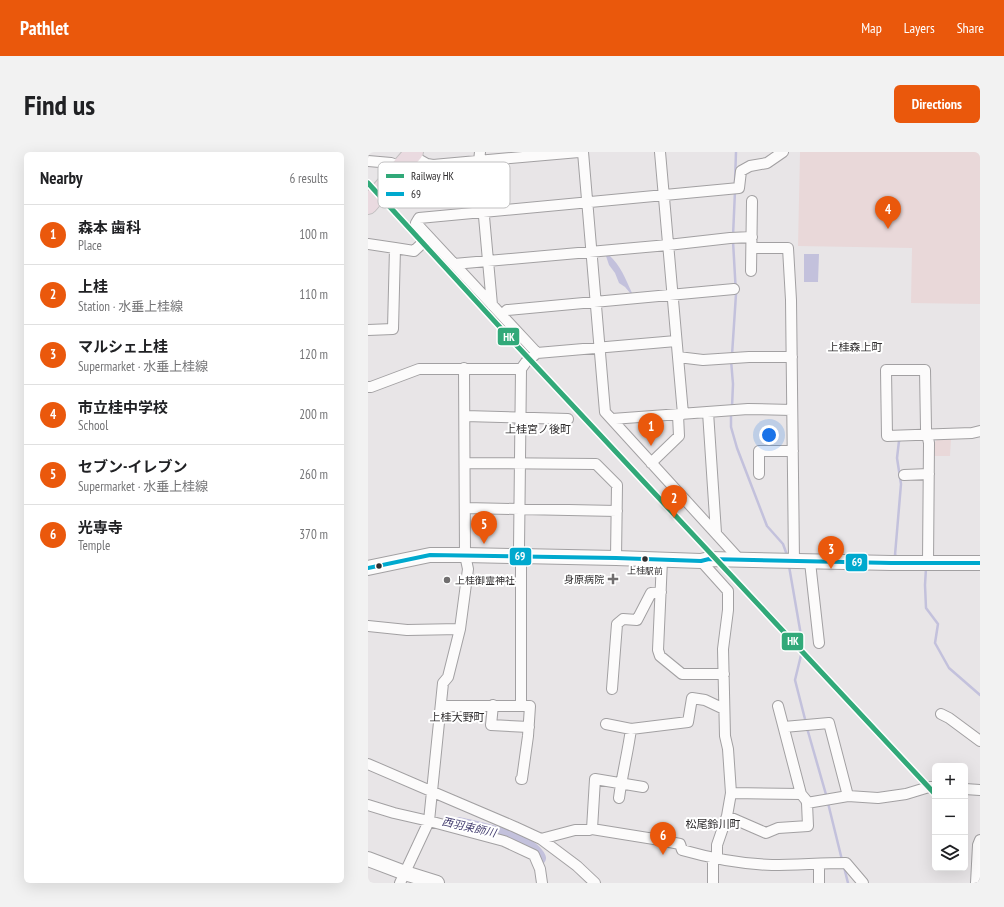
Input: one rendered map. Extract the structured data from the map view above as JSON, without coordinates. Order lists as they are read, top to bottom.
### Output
{
  "districts": [
    "上桂森上町",
    "上桂宮ノ後町",
    "上桂大野町",
    "松尾鈴川町"
  ],
  "water": ["西羽束師川"],
  "places": {
    "other": ["上桂駅前", "上桂御霊神社"],
    "health": ["身原病院"]
  },
  "lines": ["rail line HK", "transit line 69"],
  "legend": ["Railway HK", "69"],
  "page": {
    "header": "Pathlet",
    "nav": ["Map", "Layers", "Share"],
    "buttons": "Directions",
    "title": "Find us",
    "heading": ["Nearby", "6 results"],
    "pins": [
      "4",
      "1",
      "2",
      "5",
      "3",
      "6"
    ],
    "list": [
      {
        "mark": "1",
        "name": "森本 歯科",
        "note": "Place",
        "value": "100 m"
      },
      {
        "mark": "2",
        "name": "上桂",
        "note": "Station · 水垂上桂線",
        "value": "110 m"
      },
      {
        "mark": "3",
        "name": "マルシェ上桂",
        "note": "Supermarket · 水垂上桂線",
        "value": "120 m"
      },
      {
        "mark": "4",
        "name": "市立桂中学校",
        "note": "School",
        "value": "200 m"
      },
      {
        "mark": "5",
        "name": "セブン-イレブン",
        "note": "Supermarket · 水垂上桂線",
        "value": "260 m"
      },
      {
        "mark": "6",
        "name": "光専寺",
        "note": "Temple",
        "value": "370 m"
      }
    ],
    "map_buttons": ["+", "−"]
  }
}
